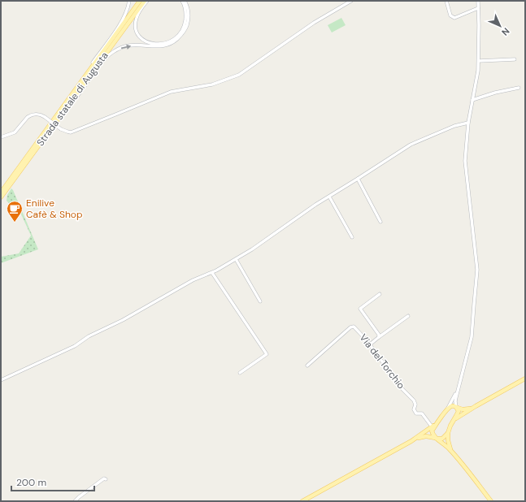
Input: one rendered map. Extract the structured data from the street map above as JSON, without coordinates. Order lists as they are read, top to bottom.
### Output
{
  "streets": {
    "main road": ["Strada statale di Augusta"],
    "street": ["Via del Torchio"]
  },
  "places": {
    "cafe": ["Enilive Cafè & Shop"]
  },
  "scale_bar": "200 m",
  "north": "bottom right"
}
